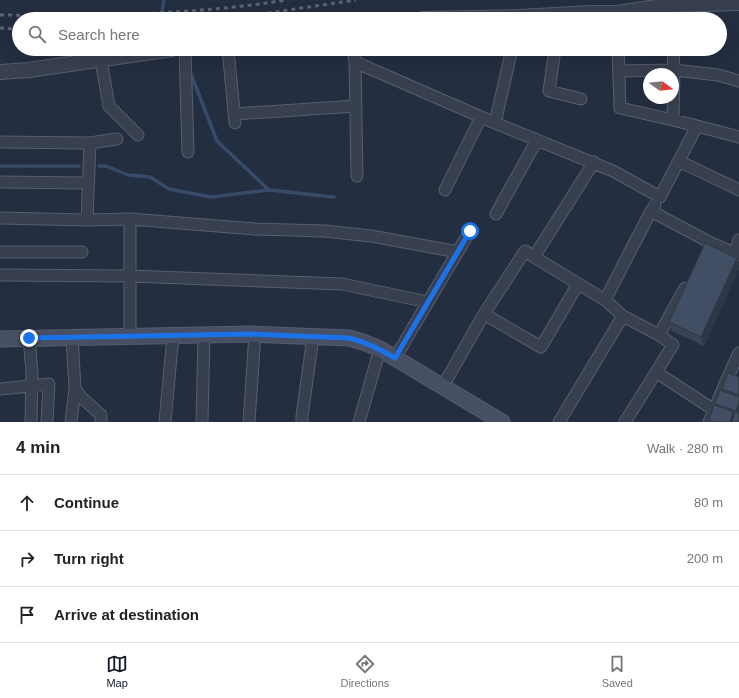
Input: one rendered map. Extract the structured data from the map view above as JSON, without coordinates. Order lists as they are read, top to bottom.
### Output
{
  "north": "right",
  "page": {
    "search": "Search here",
    "heading": ["4 min", "Walk · 280 m"],
    "list": [
      ["Continue", "80 m"],
      ["Turn right", "200 m"],
      "Arrive at destination"
    ],
    "nav": ["Map", "Directions", "Saved"]
  }
}
